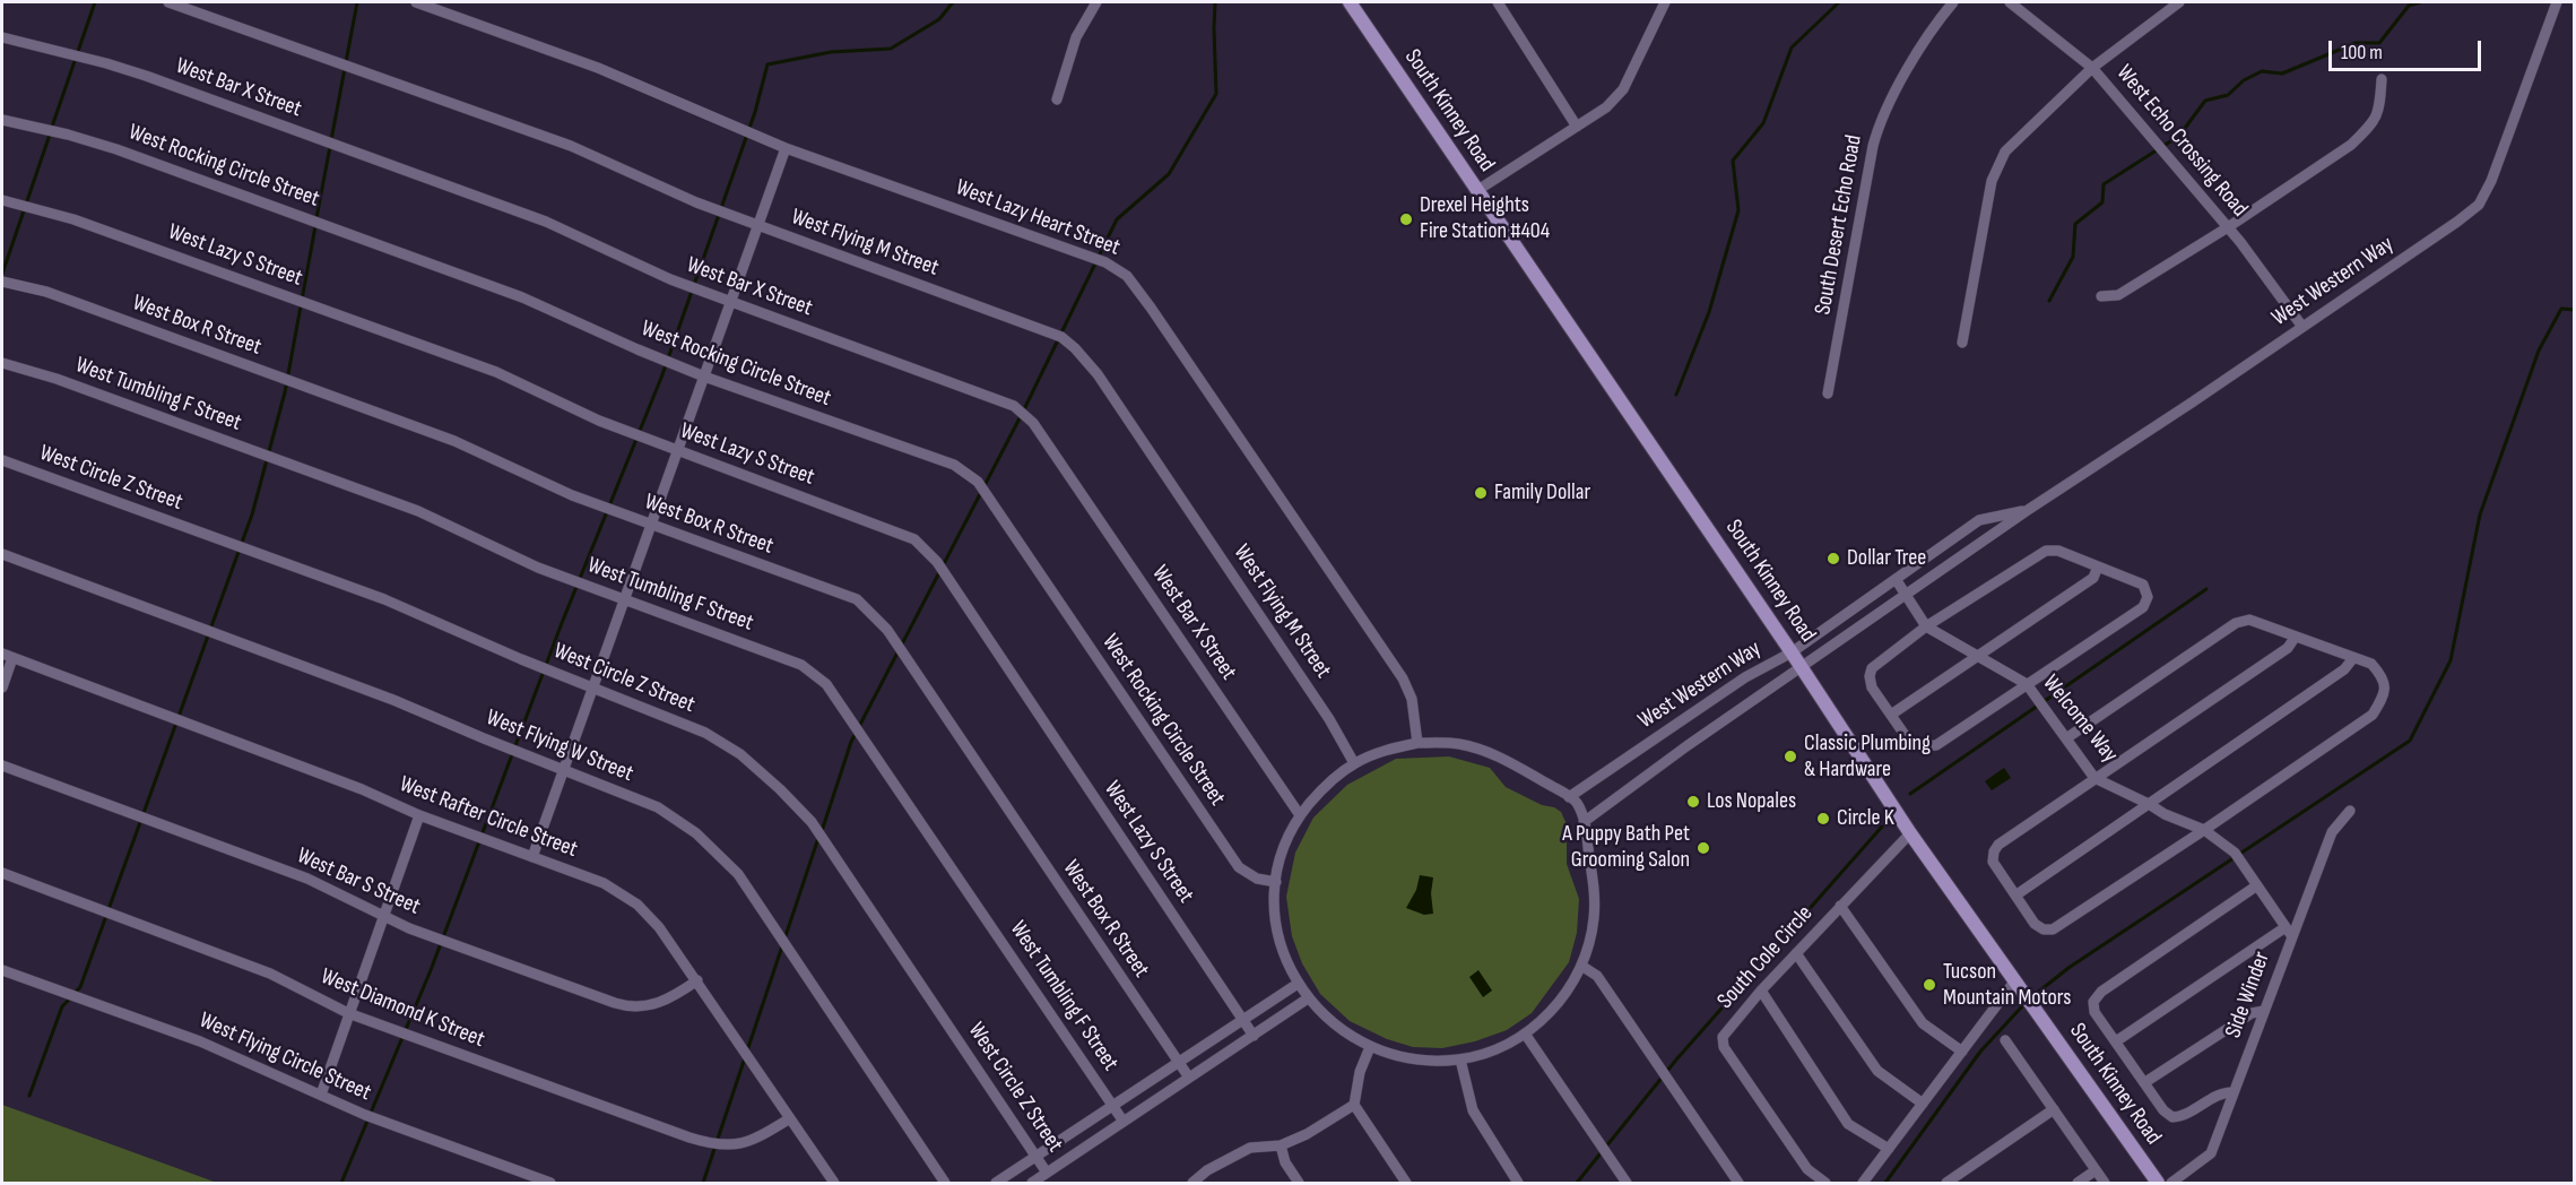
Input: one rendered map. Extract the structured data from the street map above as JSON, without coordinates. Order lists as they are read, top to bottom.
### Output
{
  "streets": {
    "main road": ["South Kinney Road"],
    "street": [
      "West Bar X Street",
      "West Echo Crossing Road",
      "West Rocking Circle Street",
      "West Lazy Heart Street",
      "South Desert Echo Road",
      "West Flying M Street",
      "West Lazy S Street",
      "West Western Way",
      "West Box R Street",
      "West Tumbling F Street",
      "West Circle Z Street",
      "Welcome Way",
      "West Flying W Street",
      "West Rafter Circle Street",
      "West Bar S Street",
      "South Cole Circle",
      "Side Winder",
      "West Diamond K Street",
      "West Flying Circle Street"
    ]
  },
  "crossings": [
    ["South Kinney Road", "West Western Way"],
    ["South Kinney Road", "South Cole Circle"],
    ["West Echo Crossing Road", "West Western Way"],
    ["West Western Way", "Welcome Way"],
    ["Welcome Way", "Side Winder"],
    ["West Rafter Circle Street", "West Bar S Street"],
    ["West Rafter Circle Street", "West Diamond K Street"]
  ],
  "places": [
    "Drexel Heights Fire Station #404",
    "Family Dollar",
    "Dollar Tree",
    "Classic Plumbing & Hardware",
    "Los Nopales",
    "Circle K",
    "A Puppy Bath Pet Grooming Salon",
    "Tucson Mountain Motors"
  ],
  "scale_bar": "100 m"
}
